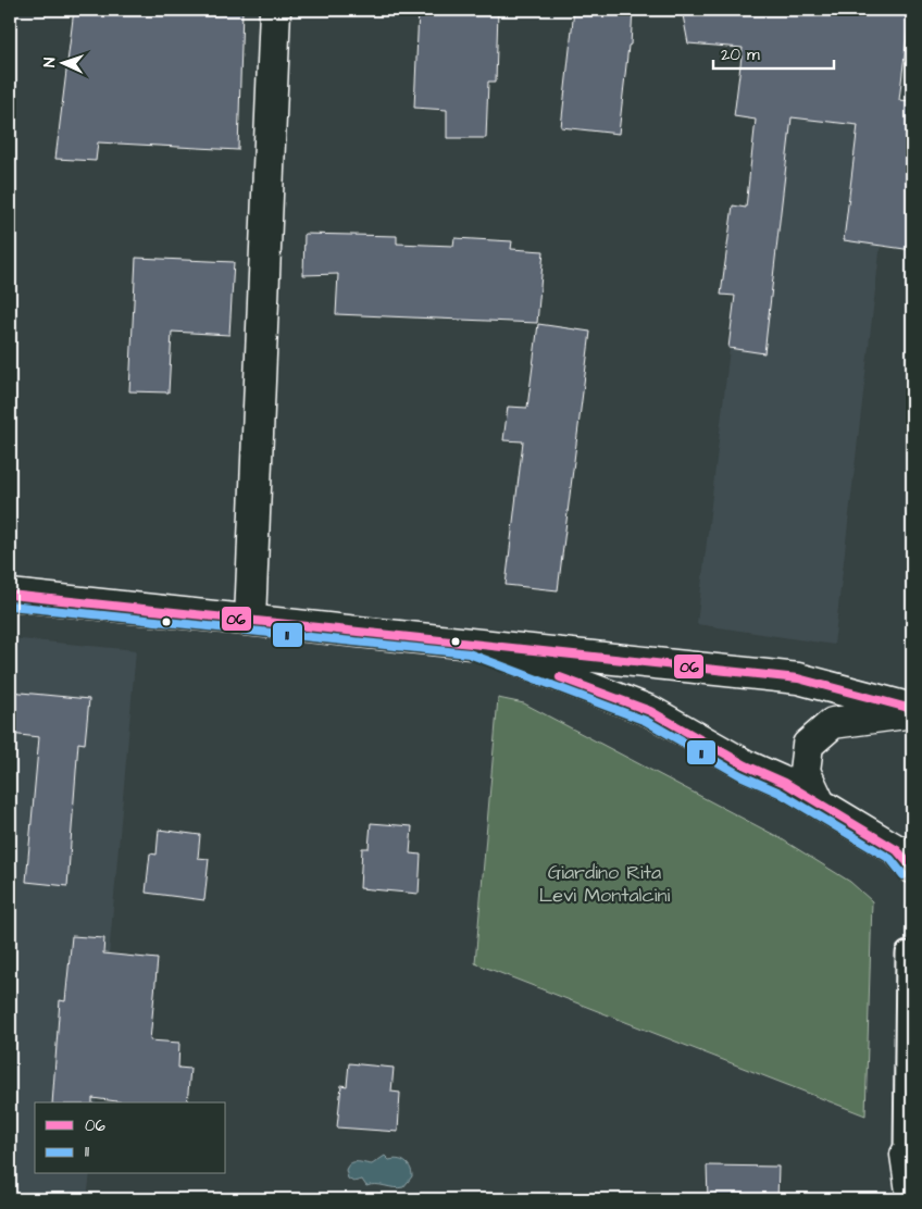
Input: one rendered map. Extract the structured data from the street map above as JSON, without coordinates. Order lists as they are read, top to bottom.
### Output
{
  "parks": ["Giardino Rita Levi Montalcini"],
  "lines": ["transit line 06", "transit line 11"],
  "legend": ["06", "11"],
  "scale_bar": "20 m",
  "north": "left"
}
